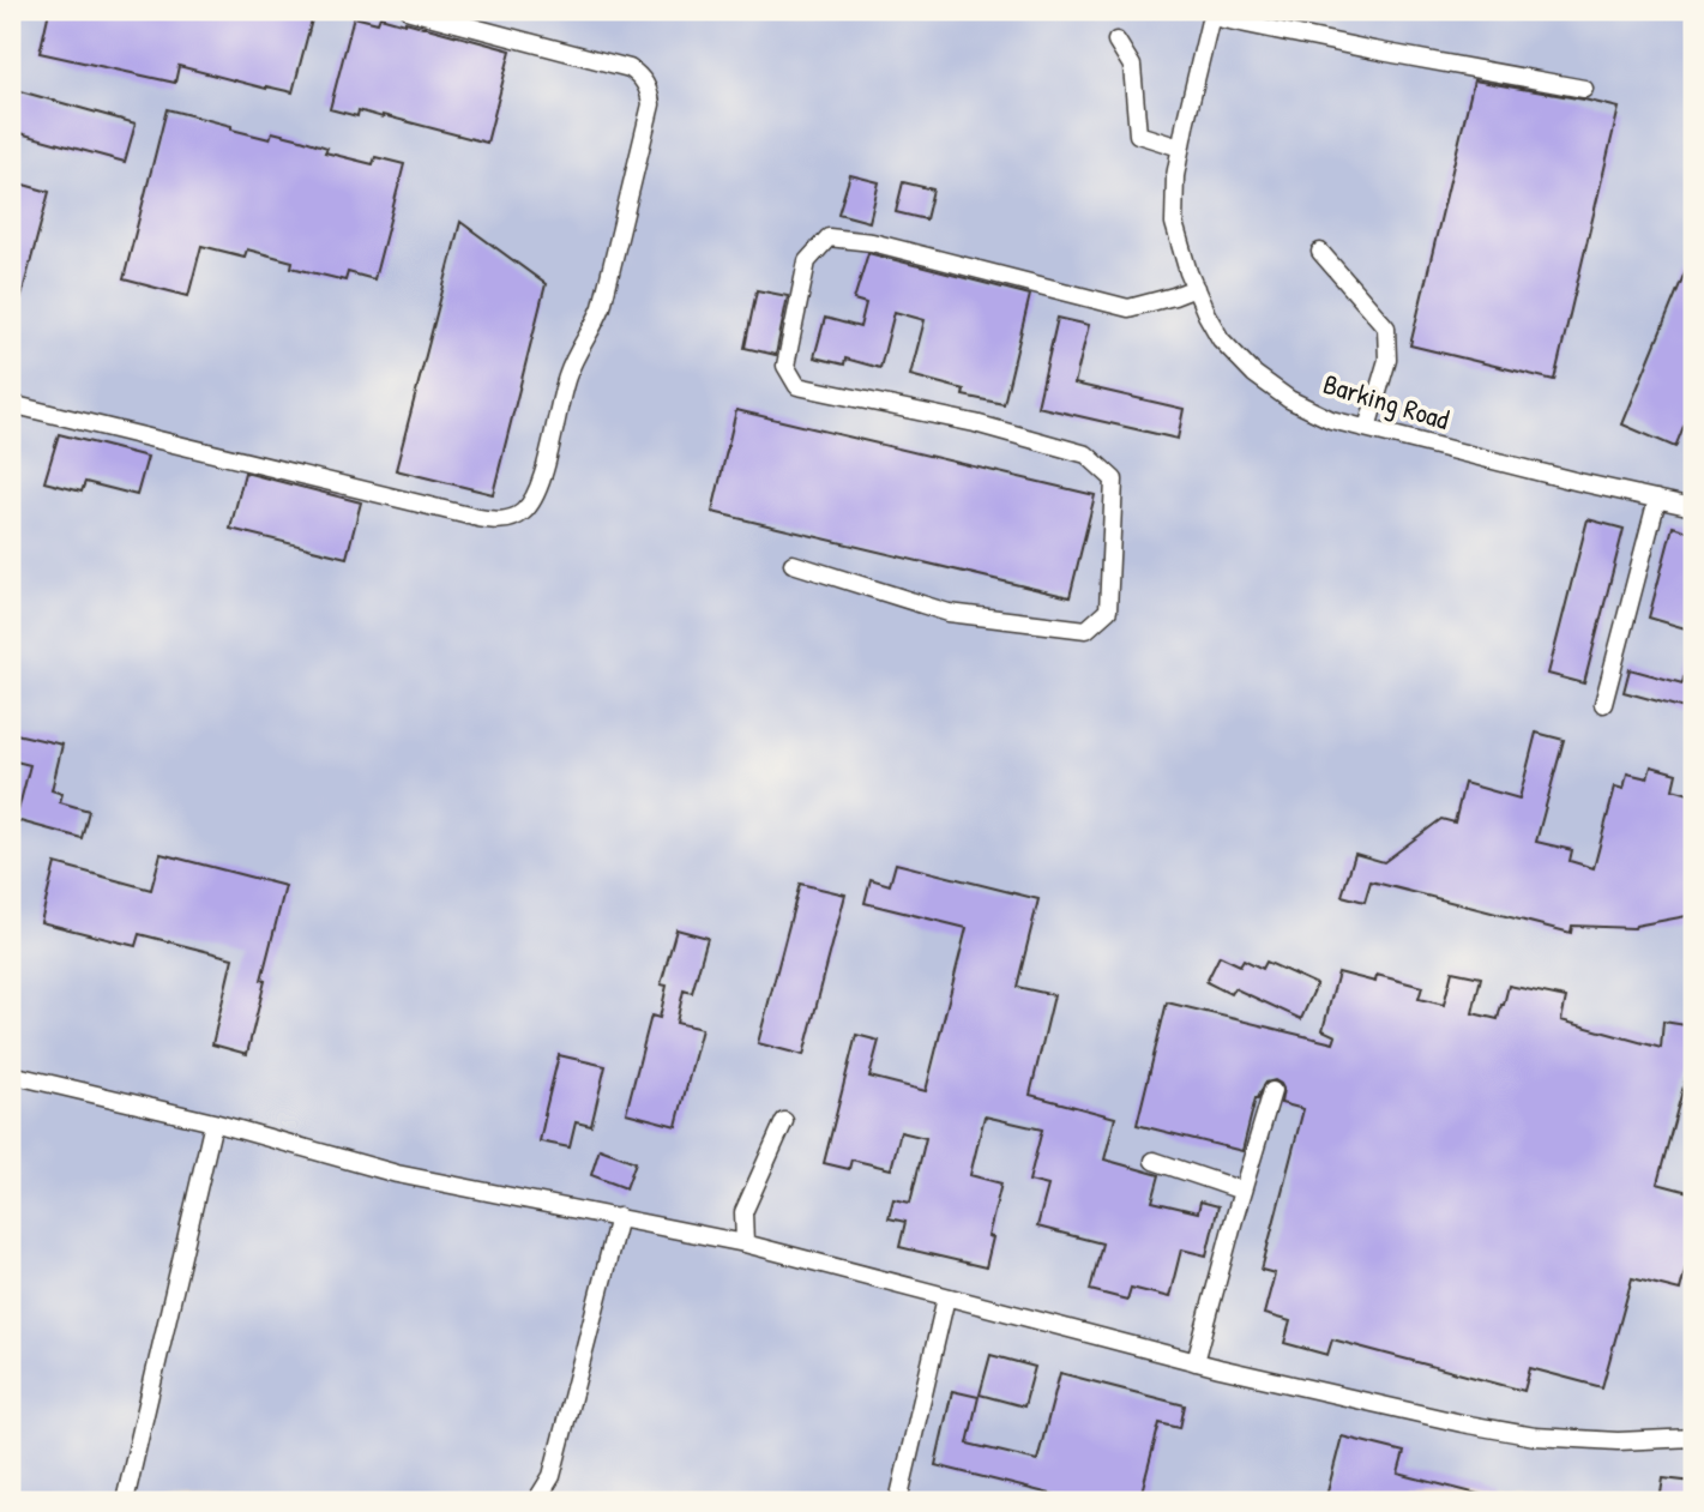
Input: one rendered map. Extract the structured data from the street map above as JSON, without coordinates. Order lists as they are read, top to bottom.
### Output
{
  "streets": {
    "street": ["Barking Road"]
  }
}
